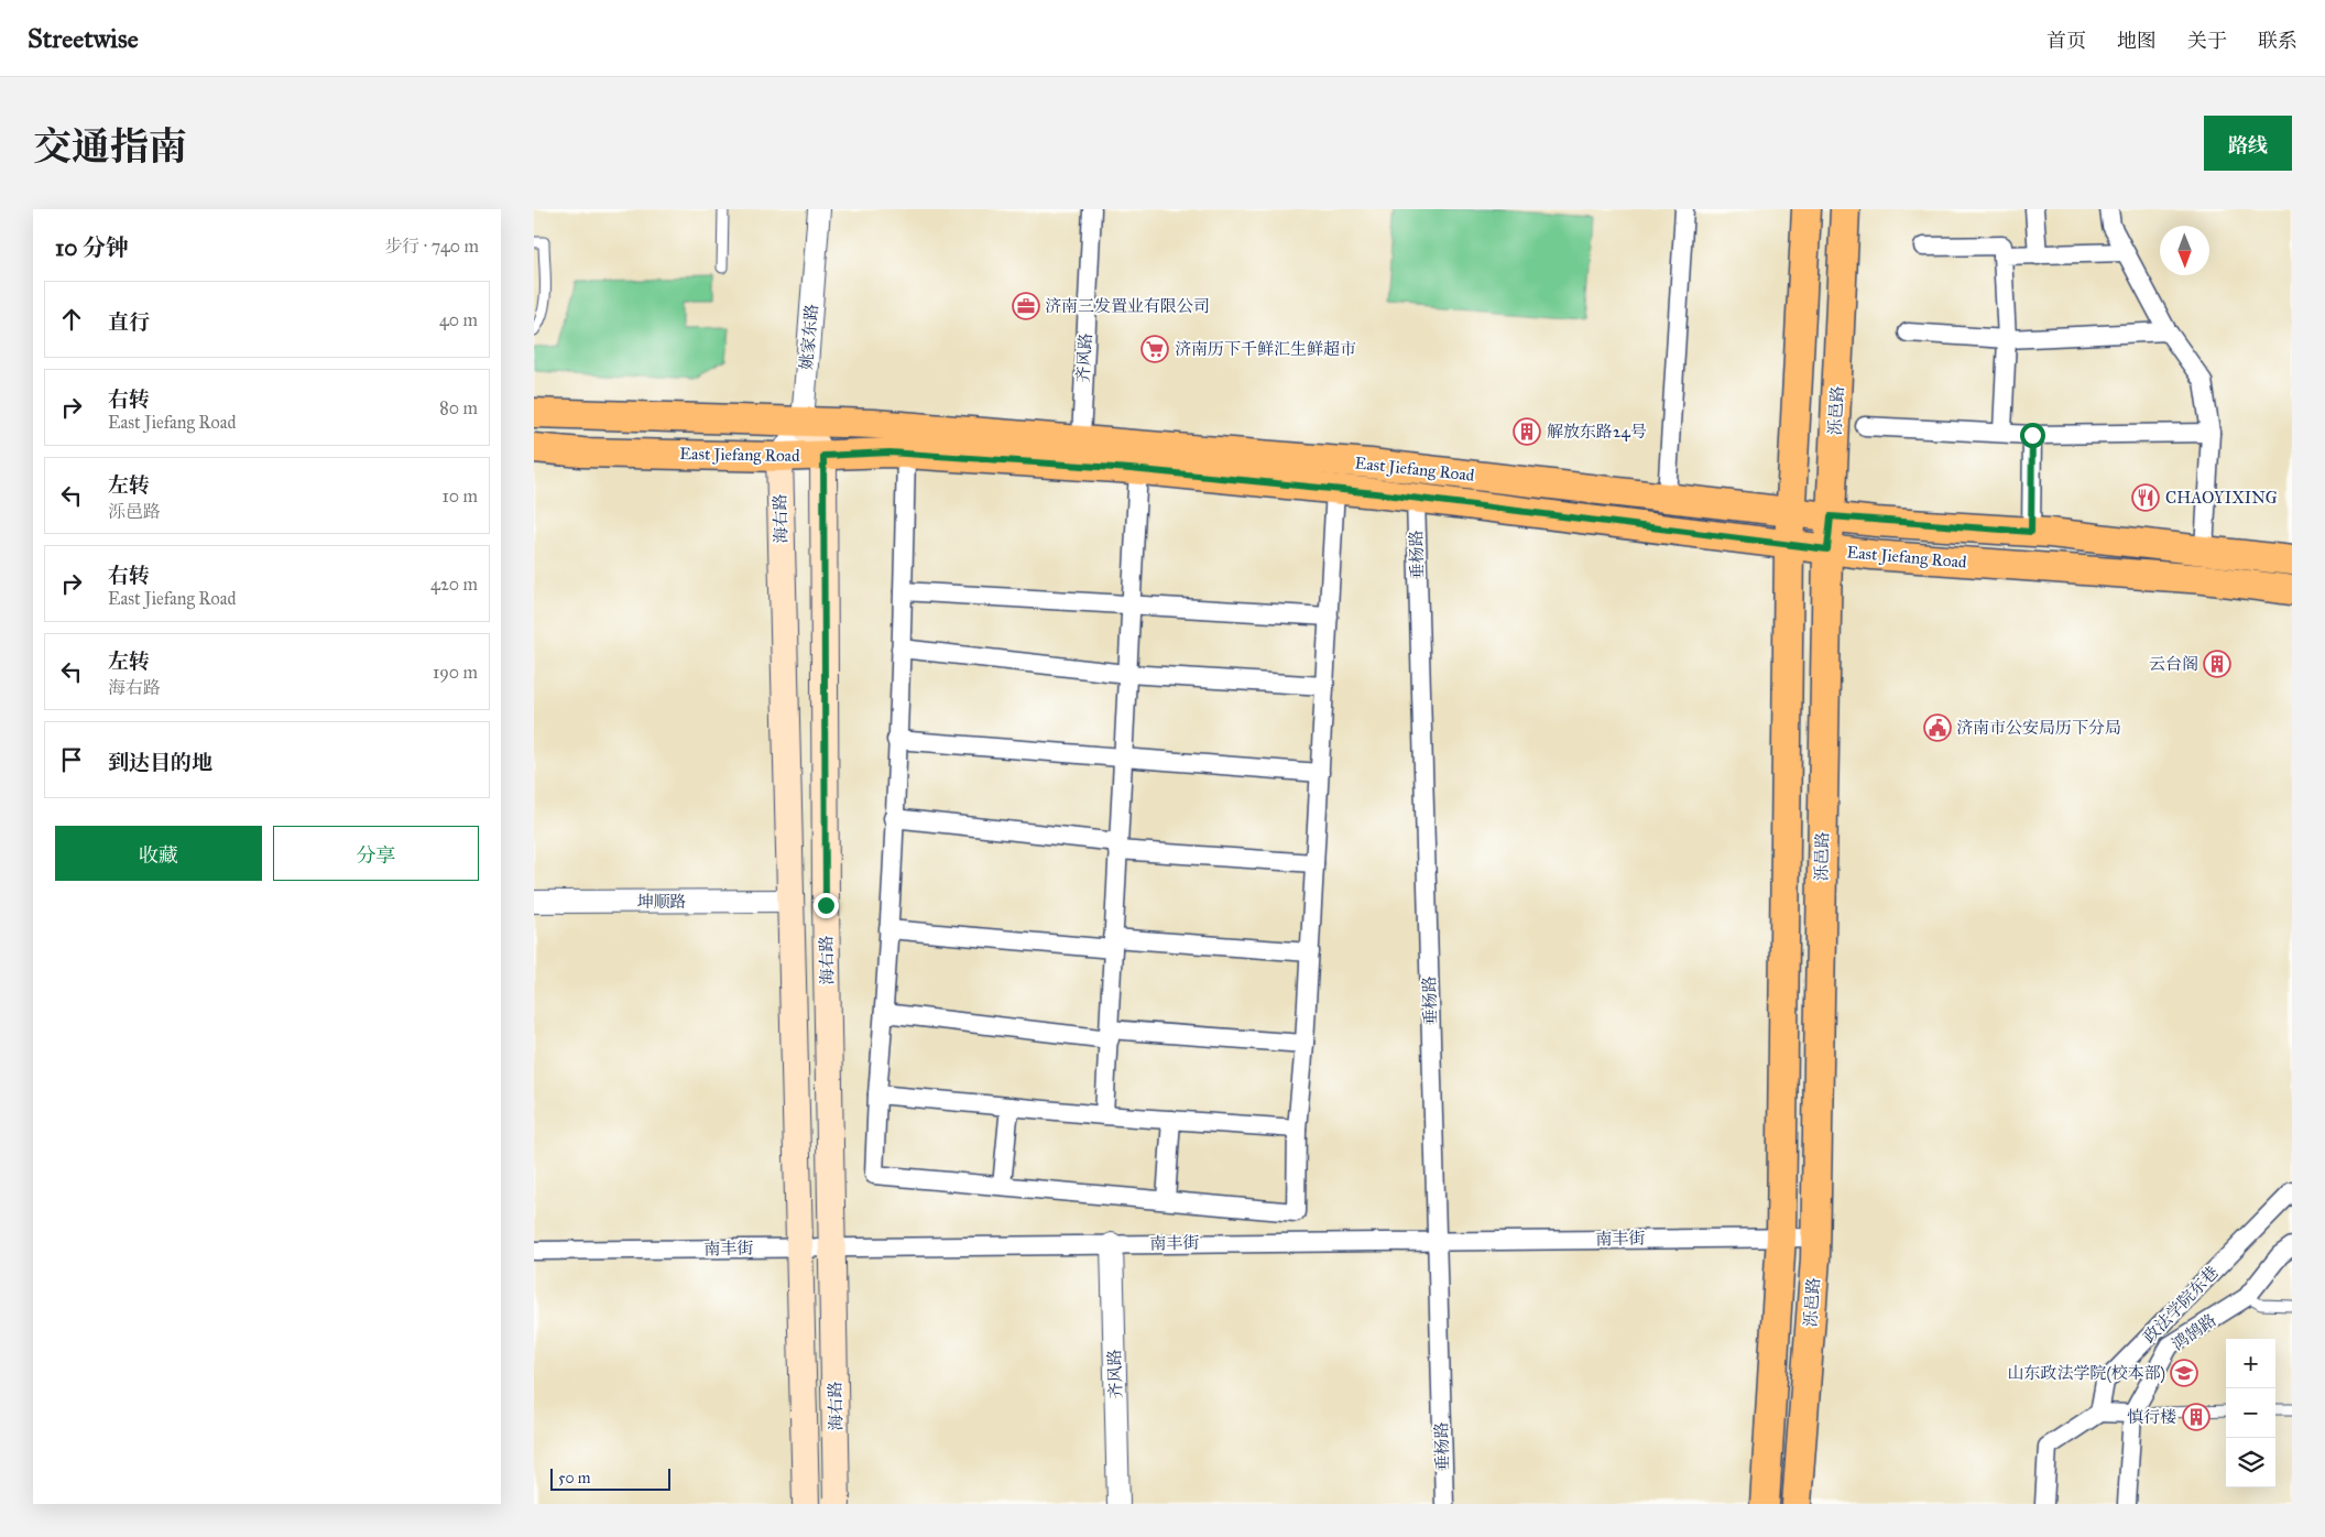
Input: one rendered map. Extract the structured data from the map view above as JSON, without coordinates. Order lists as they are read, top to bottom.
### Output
{
  "streets": {
    "main road": ["泺邑路", "East Jiefang Road", "海右路"],
    "street": [
      "姚家东路",
      "齐风路",
      "垂杨路",
      "坤顺路",
      "南丰街",
      "政法学院东巷",
      "鸿鹄路"
    ]
  },
  "crossings": [
    ["姚家东路", "East Jiefang Road"],
    ["姚家东路", "海右路"],
    ["齐风路", "East Jiefang Road"],
    ["齐风路", "南丰街"],
    ["泺邑路", "East Jiefang Road"],
    ["泺邑路", "南丰街"],
    ["East Jiefang Road", "海右路"],
    ["East Jiefang Road", "垂杨路"],
    ["海右路", "坤顺路"],
    ["海右路", "南丰街"],
    ["垂杨路", "南丰街"]
  ],
  "places": {
    "office": ["济南三发置业有限公司"],
    "supermarket": ["济南历下千鲜汇生鲜超市"],
    "building": ["解放东路24号", "云台阁", "慎行楼"],
    "restaurant": ["CHAOYIXING"],
    "public building": ["济南市公安局历下分局"],
    "school or university": ["山东政法学院(校本部)"]
  },
  "scale_bar": "50 m",
  "north": "bottom",
  "page": {
    "header": "Streetwise",
    "nav": [
      "首页",
      "地图",
      "关于",
      "联系"
    ],
    "title": "交通指南",
    "buttons": [
      "路线",
      ["收藏", "分享"]
    ],
    "heading": ["10 分钟", "步行 · 740 m"],
    "list": [
      ["直行", "40 m"],
      ["右转", "East Jiefang Road", "80 m"],
      ["左转", "泺邑路", "10 m"],
      ["右转", "East Jiefang Road", "420 m"],
      ["左转", "海右路", "190 m"],
      "到达目的地"
    ],
    "map_buttons": ["+", "−"],
    "scale": "50 m"
  }
}
